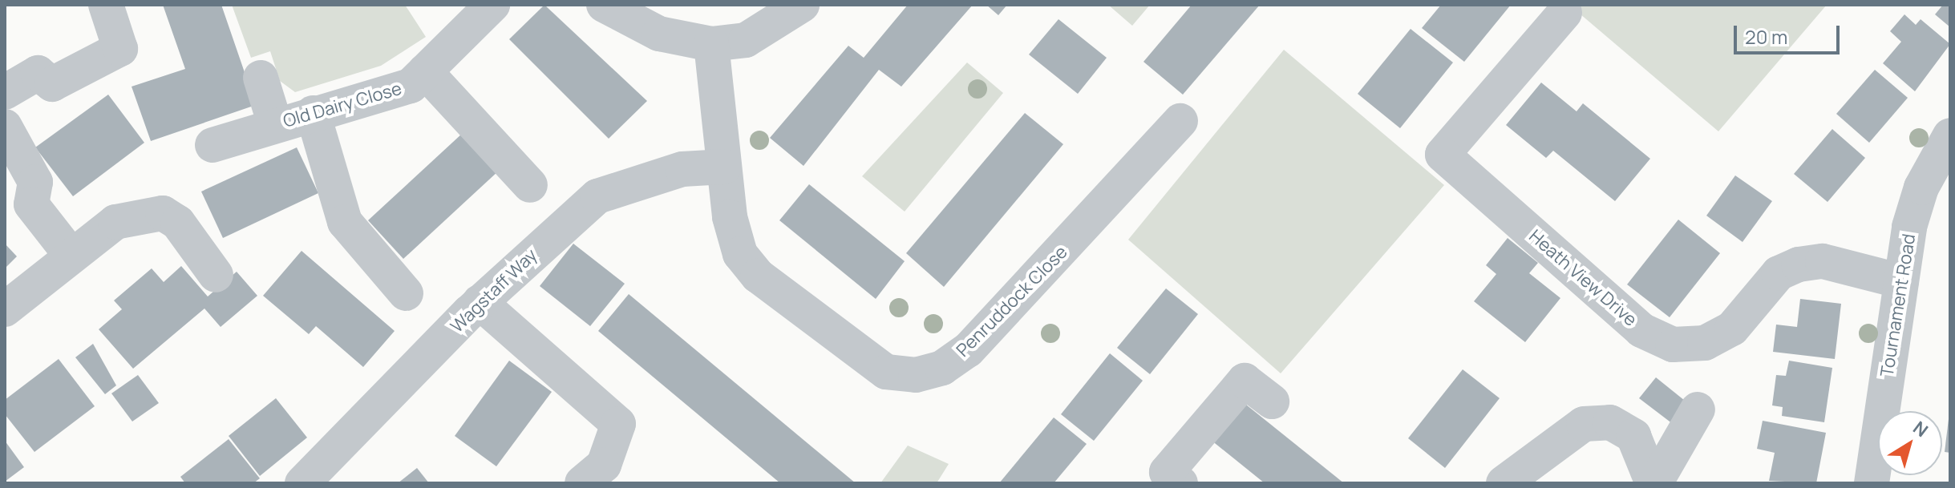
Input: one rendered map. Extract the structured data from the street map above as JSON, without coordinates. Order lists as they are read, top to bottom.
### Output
{
  "streets": {
    "street": [
      "Old Dairy Close",
      "Heath View Drive",
      "Wagstaff Way",
      "Penruddock Close",
      "Tournament Road"
    ]
  },
  "crossings": [
    ["Heath View Drive", "Tournament Road"],
    ["Wagstaff Way", "Penruddock Close"]
  ],
  "scale_bar": "20 m",
  "north": "top right"
}
